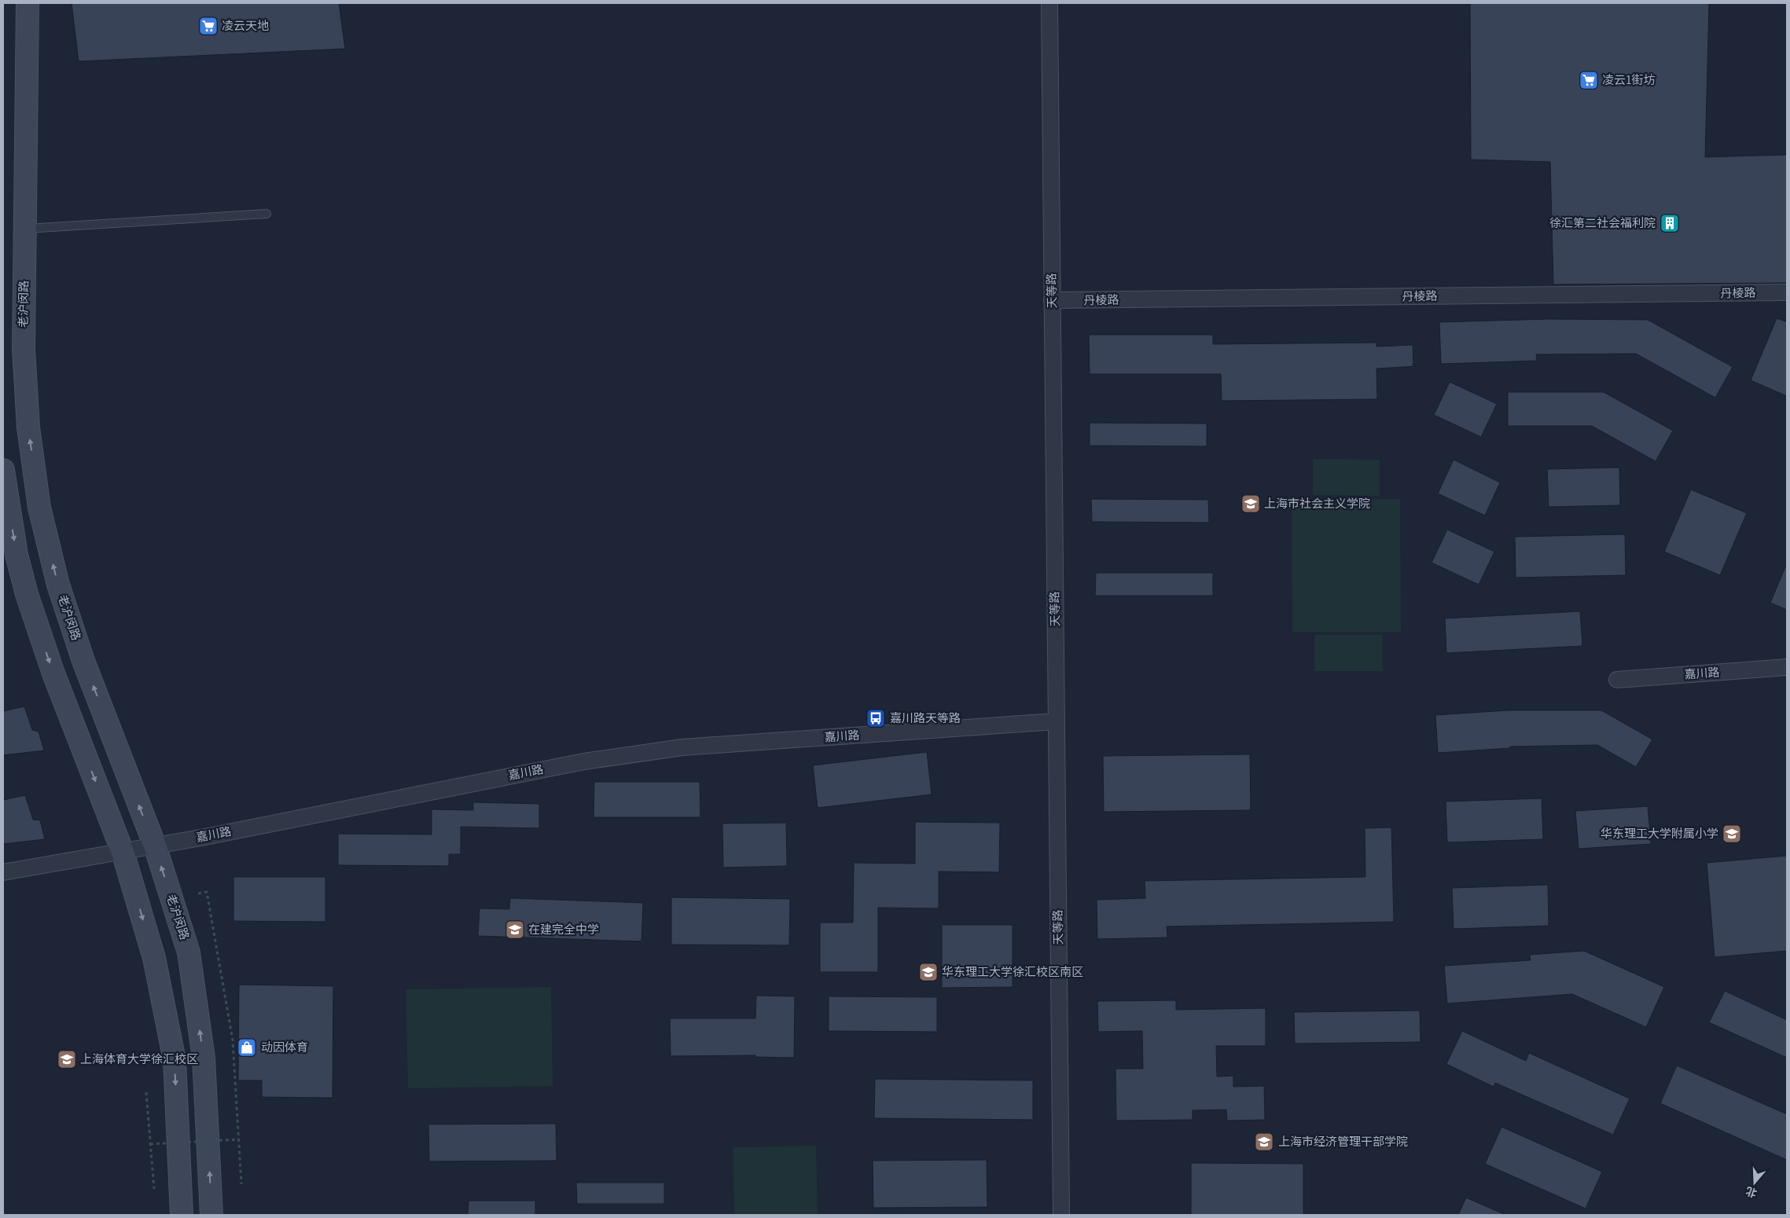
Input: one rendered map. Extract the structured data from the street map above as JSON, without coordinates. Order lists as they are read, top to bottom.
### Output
{
  "streets": {
    "main road": ["老沪闵路"],
    "street": ["天等路", "丹棱路", "嘉川路"]
  },
  "crossings": [
    ["天等路", "丹棱路"],
    ["天等路", "嘉川路"],
    ["老沪闵路", "嘉川路"]
  ],
  "places": {
    "supermarket": ["凌云天地", "凌云1街坊"],
    "building": ["徐汇第二社会福利院"],
    "school or university": [
      "上海市社会主义学院",
      "华东理工大学附属小学",
      "在建完全中学",
      "华东理工大学徐汇校区南区",
      "上海体育大学徐汇校区",
      "上海市经济管理干部学院"
    ],
    "bus stop": ["嘉川路天等路"],
    "shop": ["动因体育"]
  },
  "north": "bottom"
}
